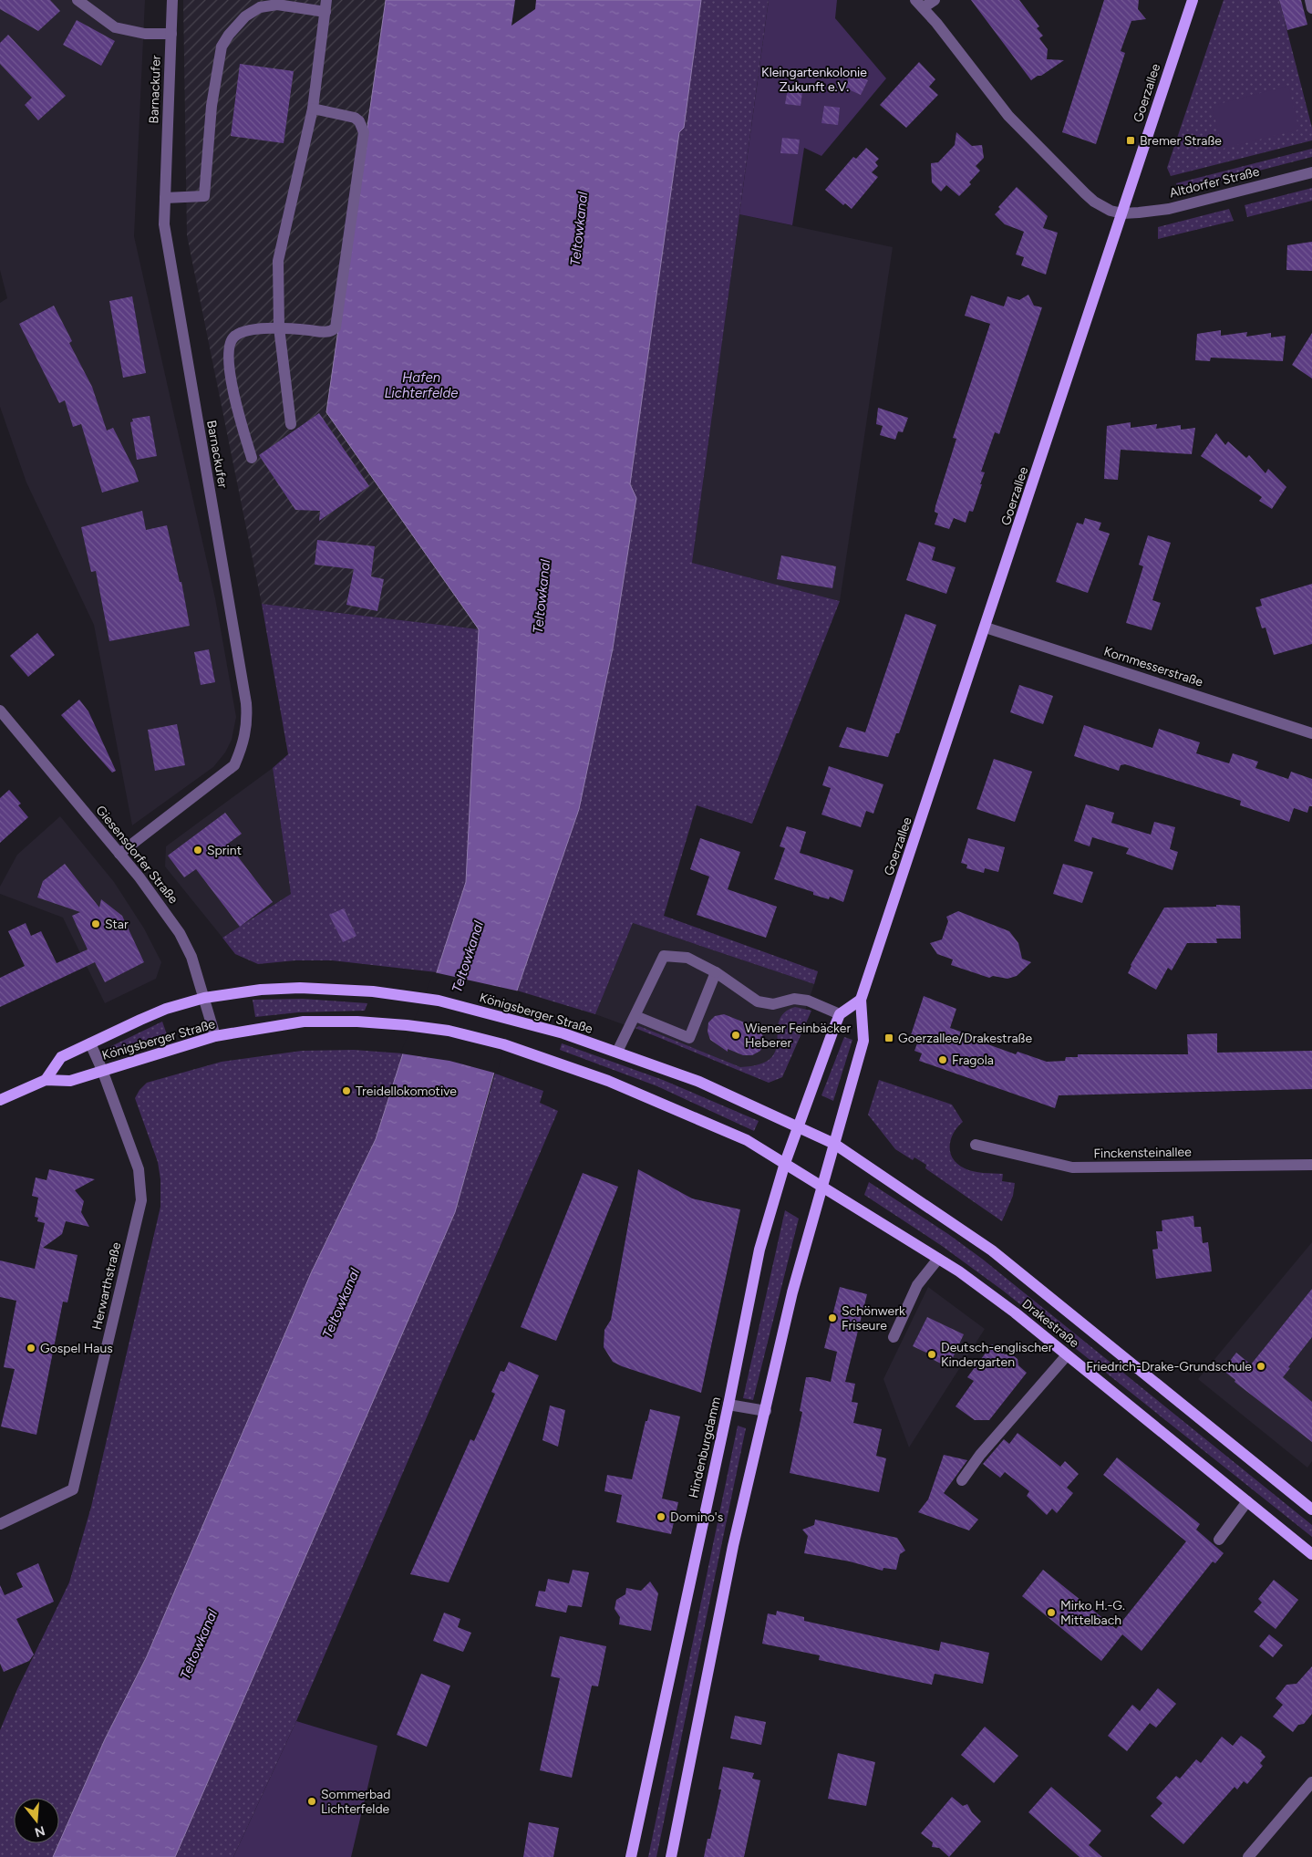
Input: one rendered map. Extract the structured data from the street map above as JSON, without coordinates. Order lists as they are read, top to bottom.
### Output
{
  "streets": {
    "main road": [
      "Goerzallee",
      "Königsberger Straße",
      "Drakestraße",
      "Hindenburgdamm"
    ],
    "street": [
      "Barnackufer",
      "Altdorfer Straße",
      "Kornmesserstraße",
      "Giesensdorfer Straße",
      "Finckensteinallee",
      "Herwarthstraße"
    ]
  },
  "crossings": [
    ["Barnackufer", "Giesensdorfer Straße"],
    ["Goerzallee", "Altdorfer Straße"],
    ["Goerzallee", "Kornmesserstraße"],
    ["Goerzallee", "Königsberger Straße"],
    ["Goerzallee", "Drakestraße"],
    ["Giesensdorfer Straße", "Königsberger Straße"],
    ["Königsberger Straße", "Herwarthstraße"],
    ["Königsberger Straße", "Drakestraße"],
    ["Königsberger Straße", "Hindenburgdamm"]
  ],
  "water": ["Teltowkanal", "Hafen Lichterfelde"],
  "parks": ["Kleingartenkolonie Zukunft e.V."],
  "places": {
    "transit": ["Bremer Straße", "Goerzallee/Drakestraße"],
    "other": [
      "Sprint",
      "Star",
      "Wiener Feinbäcker Heberer",
      "Fragola",
      "Treidellokomotive",
      "Schönwerk Friseure",
      "Gospel Haus",
      "Deutsch-englischer Kindergarten",
      "Friedrich-Drake-Grundschule",
      "Domino's",
      "Mirko H.-G. Mittelbach",
      "Sommerbad Lichterfelde"
    ]
  },
  "north": "bottom"
}
